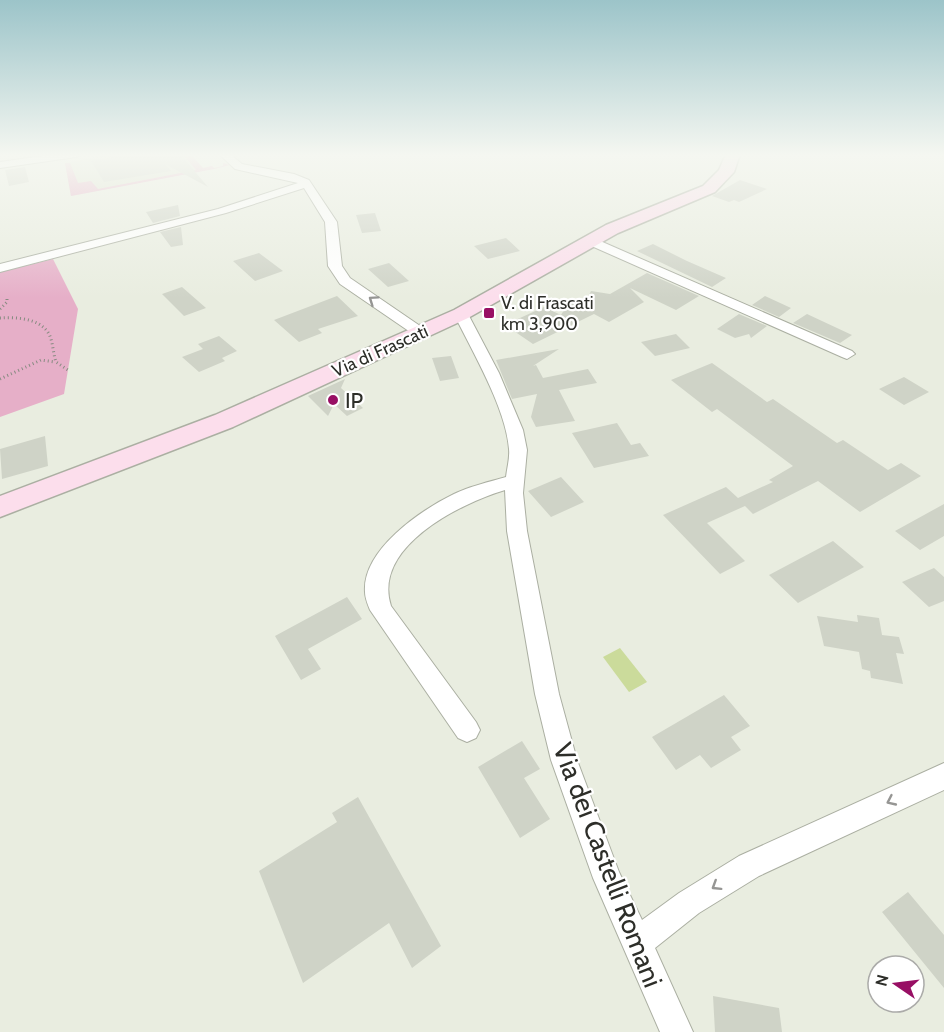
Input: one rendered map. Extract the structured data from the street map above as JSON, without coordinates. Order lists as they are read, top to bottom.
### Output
{
  "streets": {
    "main road": ["Via di Frascati"],
    "street": ["Via dei Castelli Romani"]
  },
  "crossings": [
    ["Via di Frascati", "Via dei Castelli Romani"]
  ],
  "places": {
    "transit": ["V. di Frascati km 3,900"],
    "other": ["IP"]
  },
  "north": "left"
}
